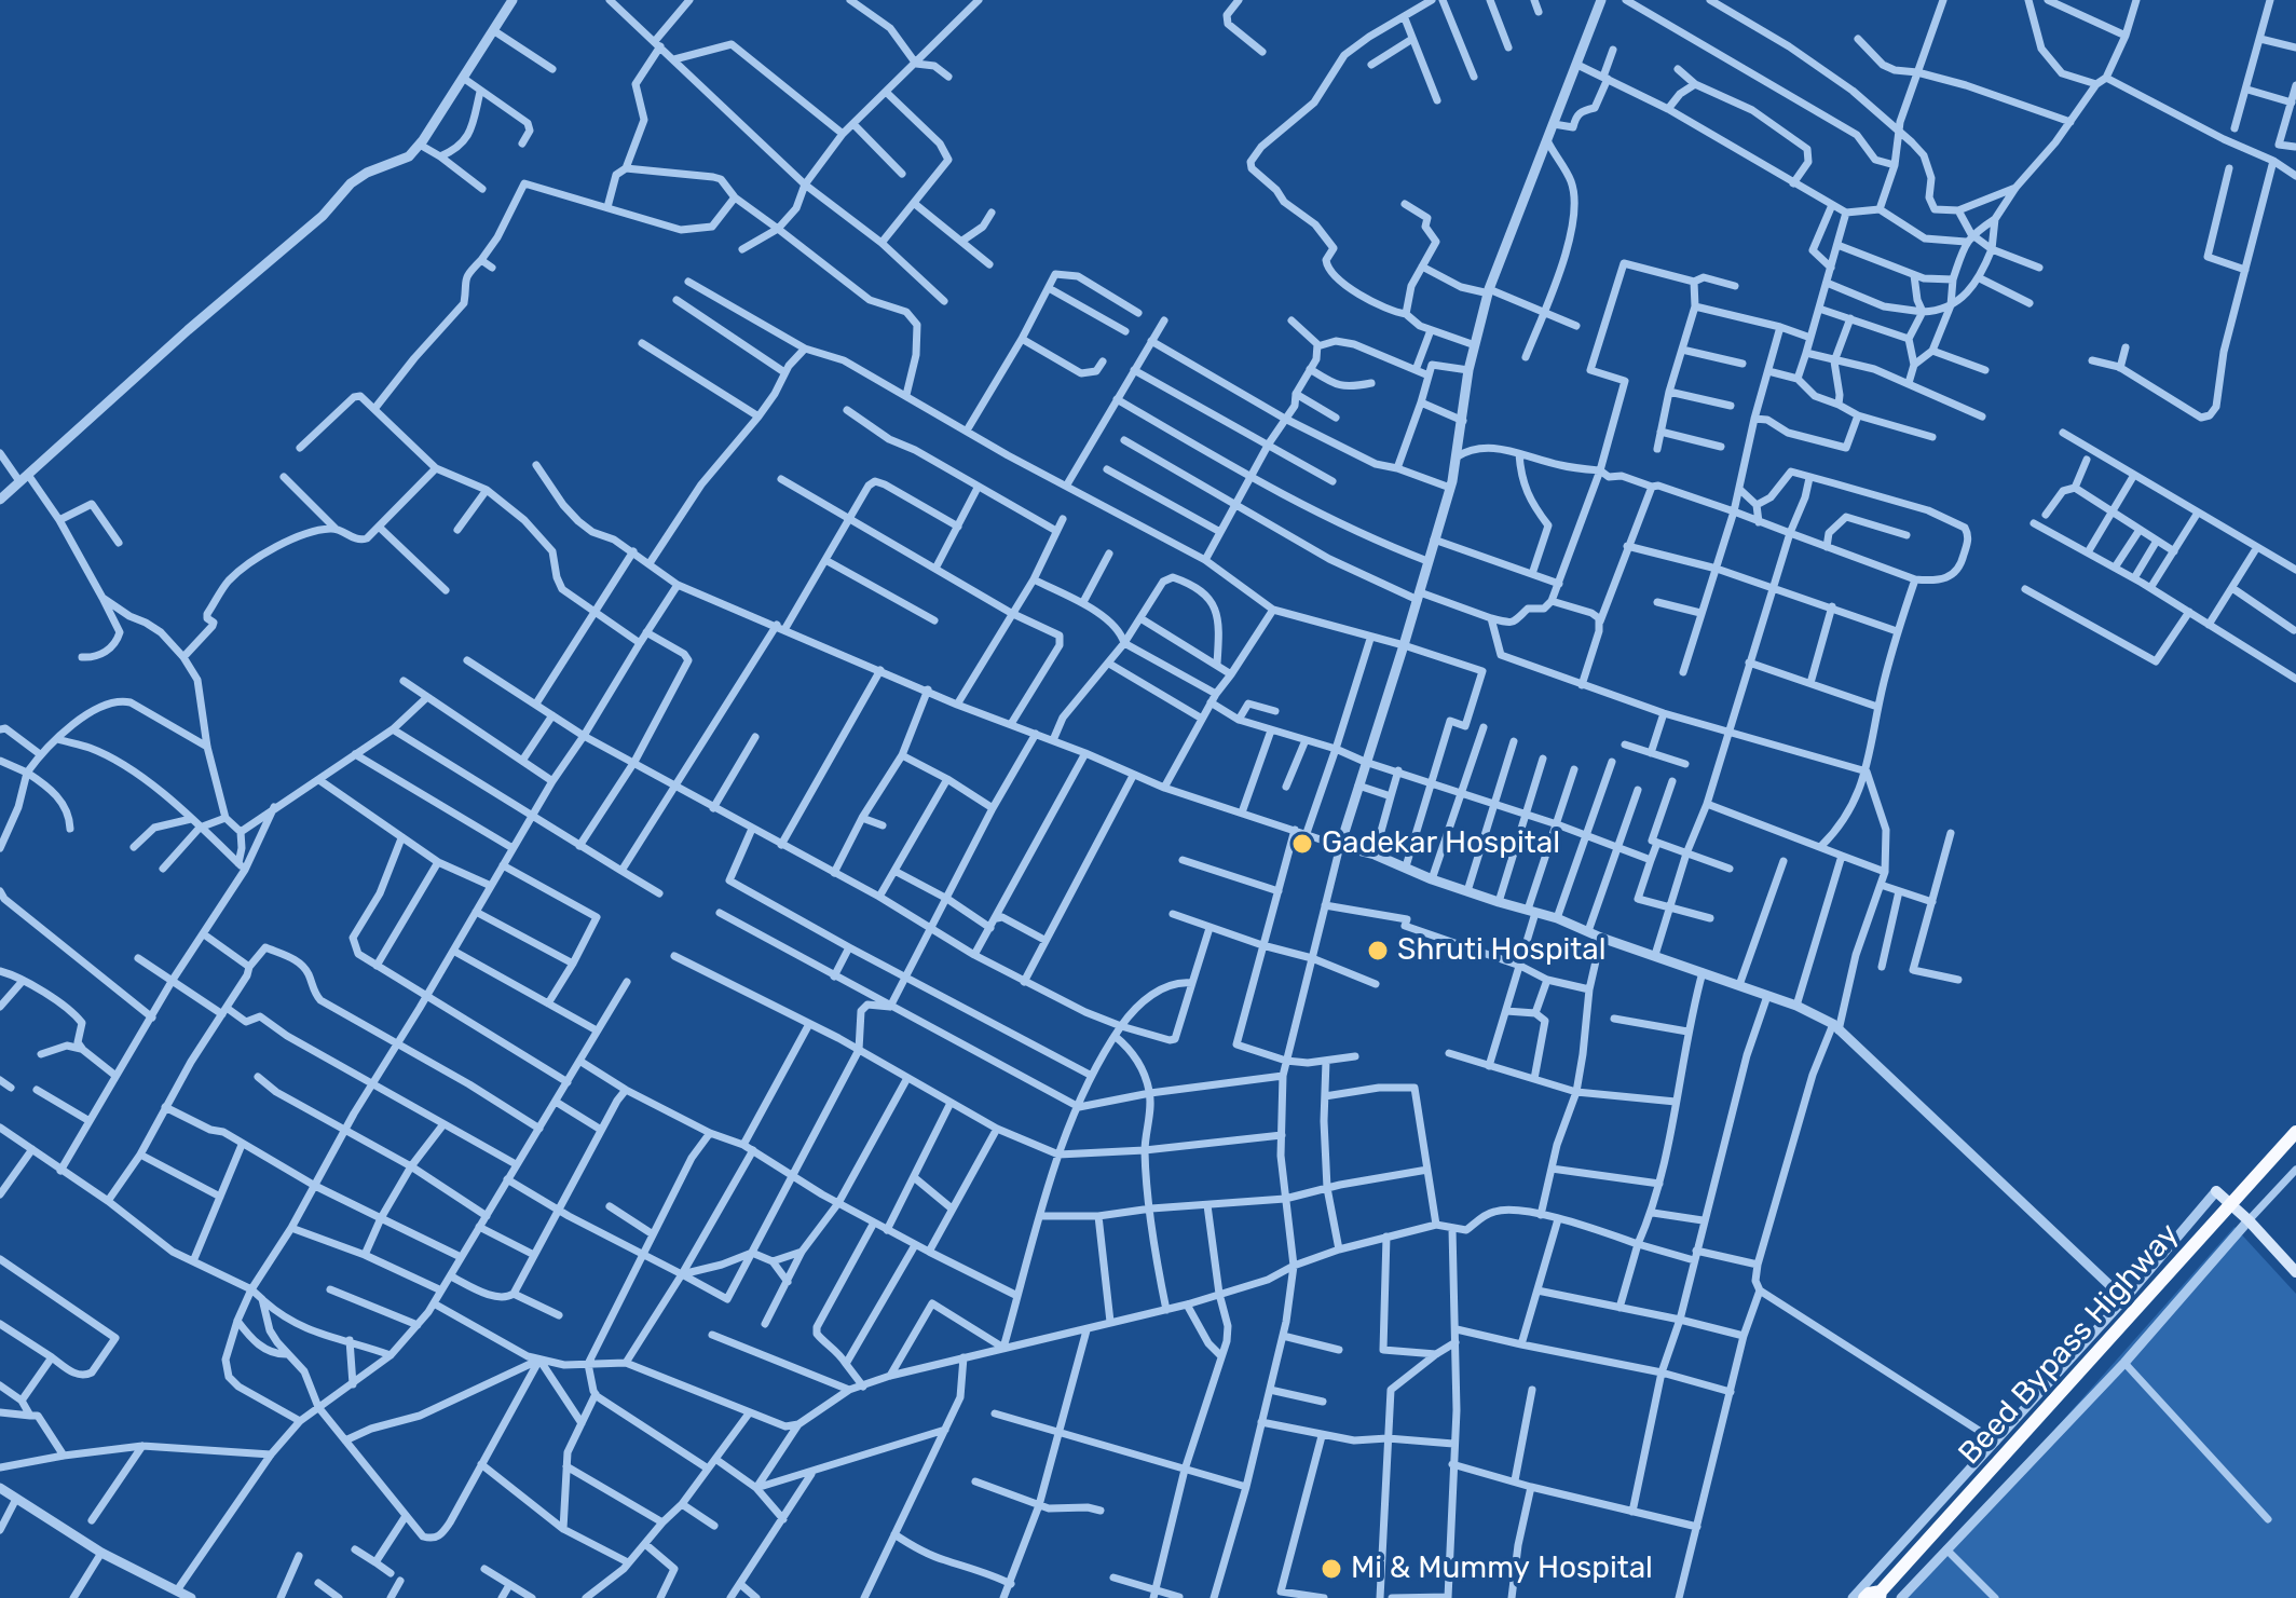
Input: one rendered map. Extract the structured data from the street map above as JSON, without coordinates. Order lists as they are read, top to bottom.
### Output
{
  "streets": {
    "highway": ["Beed Bypass Highway"]
  },
  "places": ["Gadekar Hospital", "Shruti Hospital", "Mi & Mummy Hospital"]
}
